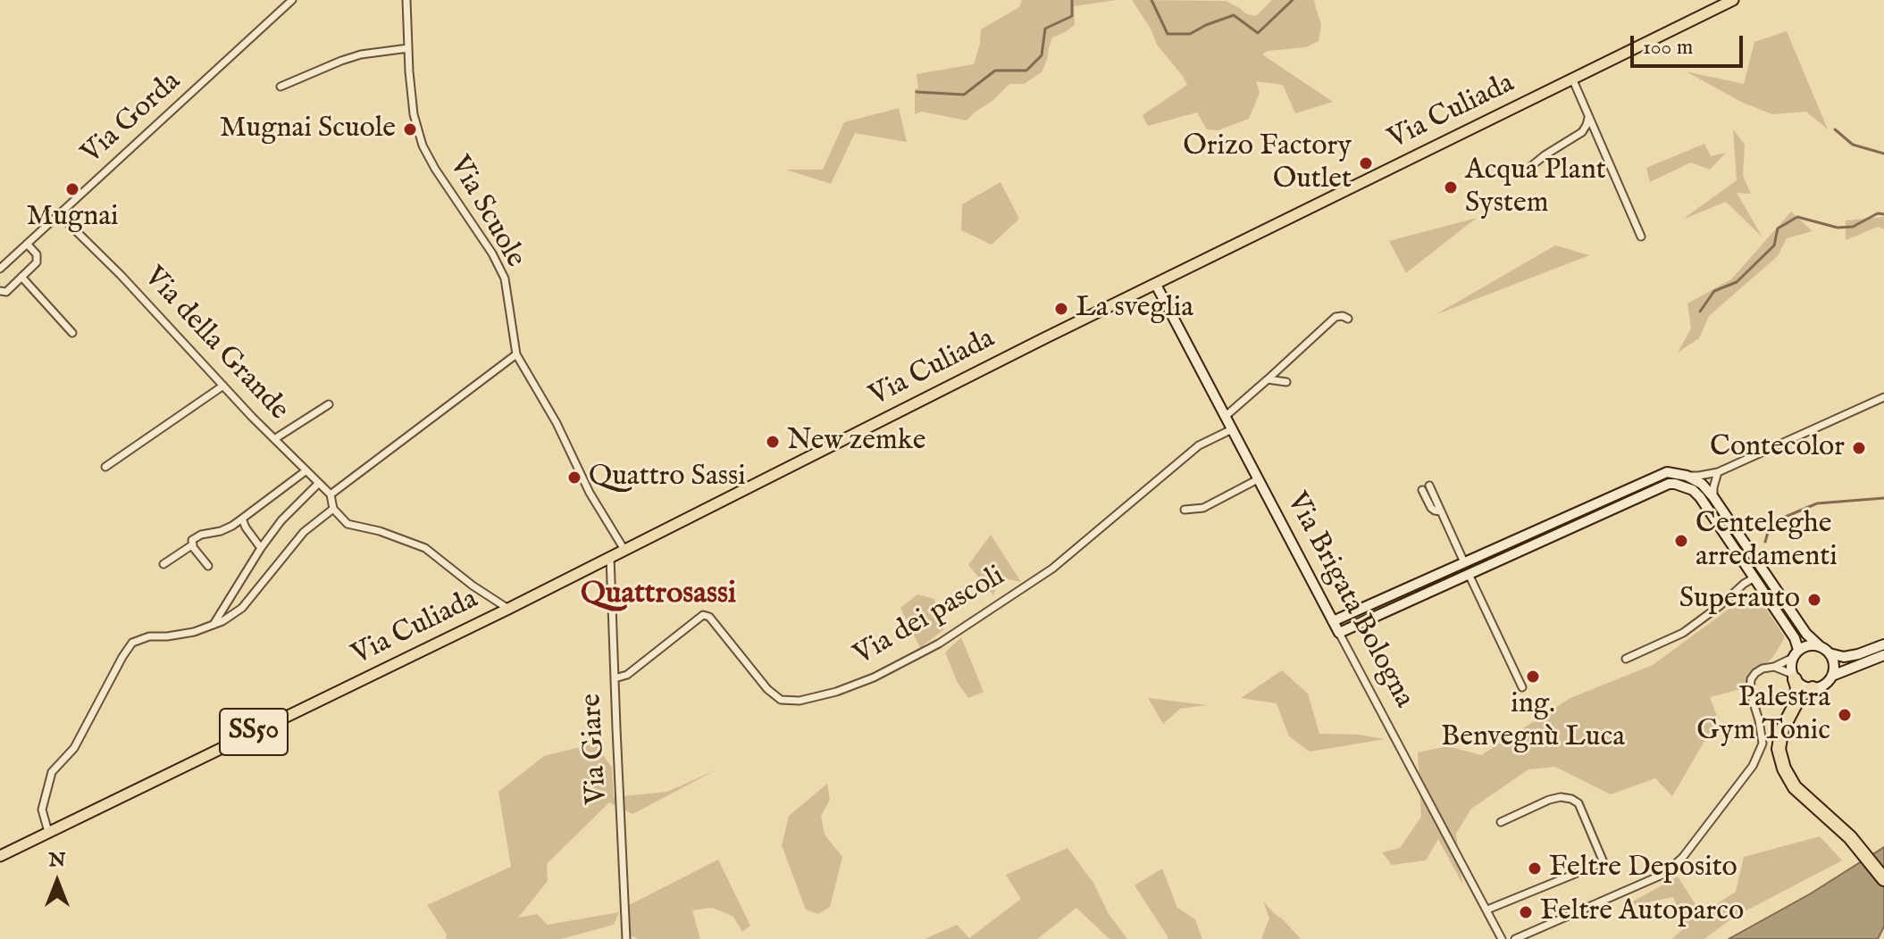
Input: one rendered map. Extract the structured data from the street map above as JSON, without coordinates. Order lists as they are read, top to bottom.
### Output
{
  "streets": {
    "main road": ["Via Culiada", "SS50"],
    "street": [
      "Via Gorda",
      "Via Scuole",
      "Via della Grande",
      "Via Brigata Bologna",
      "Via dei pascoli",
      "Via Giare"
    ]
  },
  "crossings": [
    ["Via Culiada", "Via Scuole"],
    ["Via Culiada", "Via Brigata Bologna"],
    ["Via Culiada", "Via Giare"],
    ["Via Gorda", "Via della Grande"],
    ["Via Brigata Bologna", "Via dei pascoli"],
    ["Via dei pascoli", "Via Giare"]
  ],
  "districts": ["Quattrosassi"],
  "places": [
    "Mugnai Scuole",
    "Orizo Factory Outlet",
    "Acqua Plant System",
    "Mugnai",
    "La sveglia",
    "New zemke",
    "Contecolor",
    "Quattro Sassi",
    "Centeleghe arredamenti",
    "Superauto",
    "ing. Benvegnù Luca",
    "Palestra Gym Tonic",
    "Feltre Deposito",
    "Feltre Autoparco"
  ],
  "scale_bar": "100 m",
  "north": "top"
}
